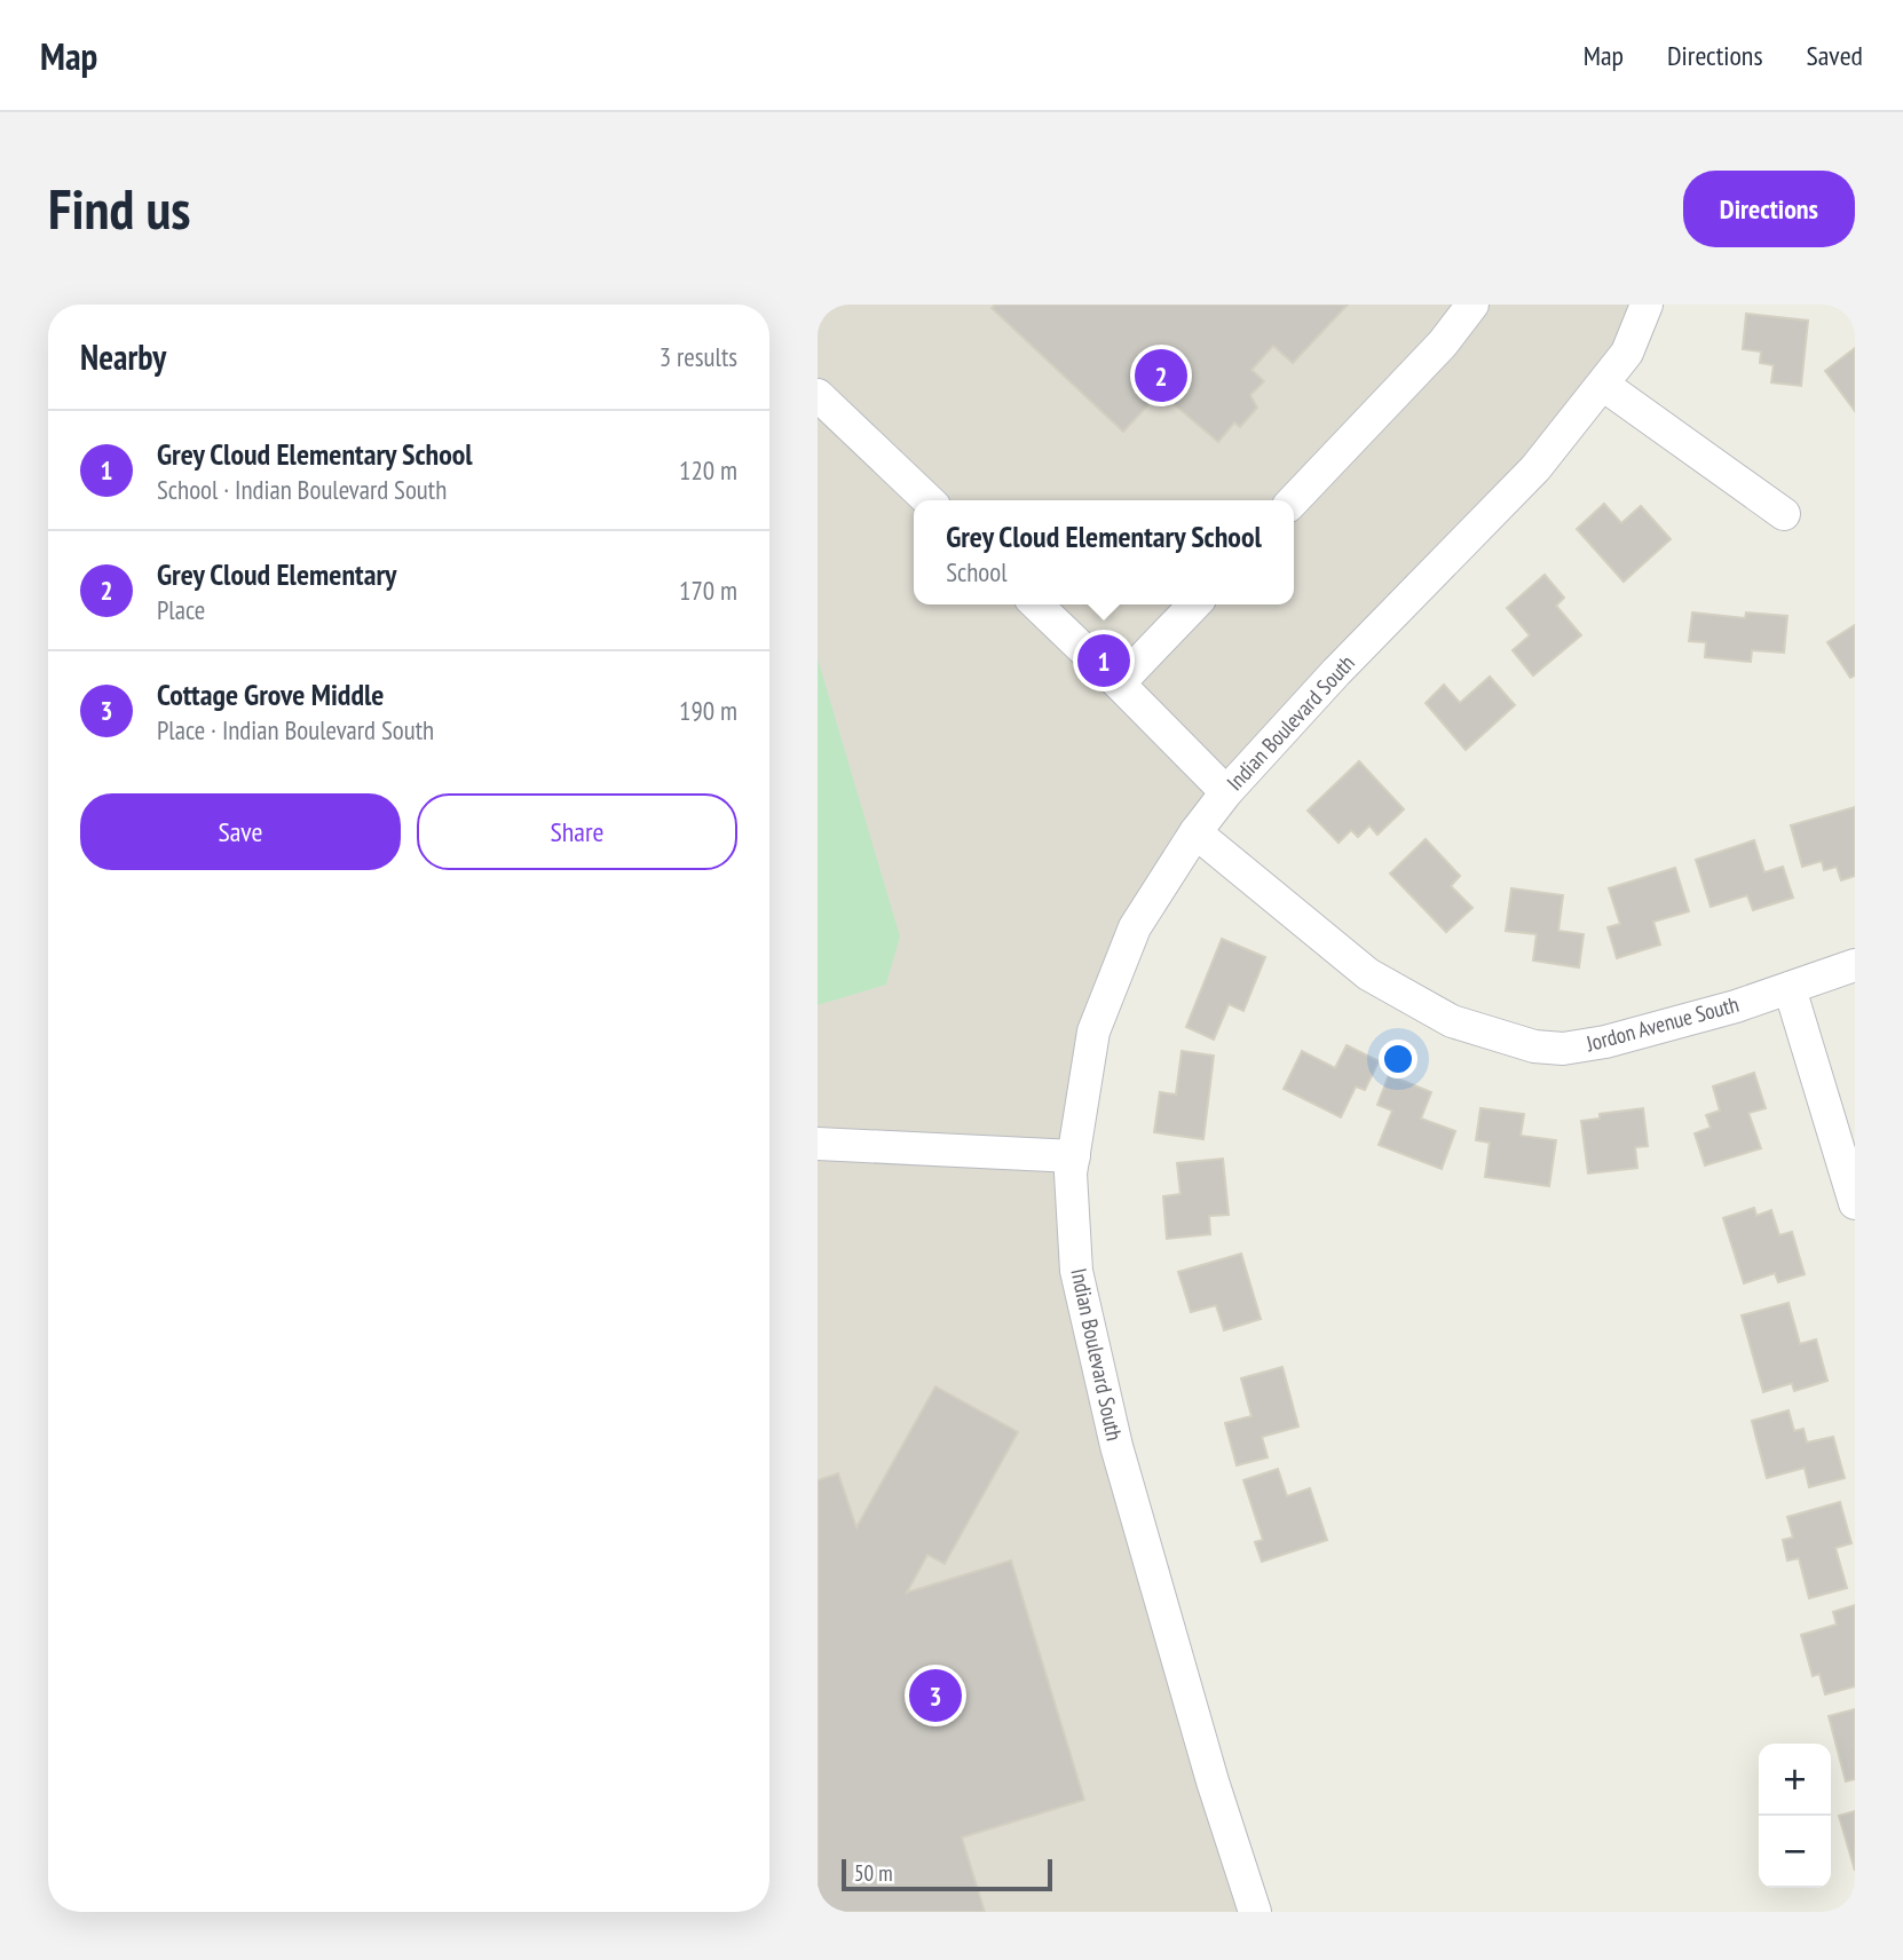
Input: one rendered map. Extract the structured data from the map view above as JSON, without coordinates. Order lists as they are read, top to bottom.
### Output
{
  "streets": {
    "street": ["Indian Boulevard South", "Jordon Avenue South"]
  },
  "crossings": [
    ["Indian Boulevard South", "Jordon Avenue South"]
  ],
  "scale_bar": "50 m",
  "page": {
    "header": "Map",
    "nav": ["Map", "Directions", "Saved"],
    "buttons": [
      "Directions",
      ["Save", "Share"]
    ],
    "title": "Find us",
    "heading": ["Nearby", "3 results"],
    "pins": ["2", "1", "3"],
    "list": [
      {
        "mark": "1",
        "name": "Grey Cloud Elementary School",
        "note": "School · Indian Boulevard South",
        "value": "120 m"
      },
      {
        "mark": "2",
        "name": "Grey Cloud Elementary",
        "note": "Place",
        "value": "170 m"
      },
      {
        "mark": "3",
        "name": "Cottage Grove Middle",
        "note": "Place · Indian Boulevard South",
        "value": "190 m"
      }
    ],
    "popup": ["Grey Cloud Elementary School", "School"],
    "map_buttons": ["+", "−"],
    "scale": "50 m"
  }
}
